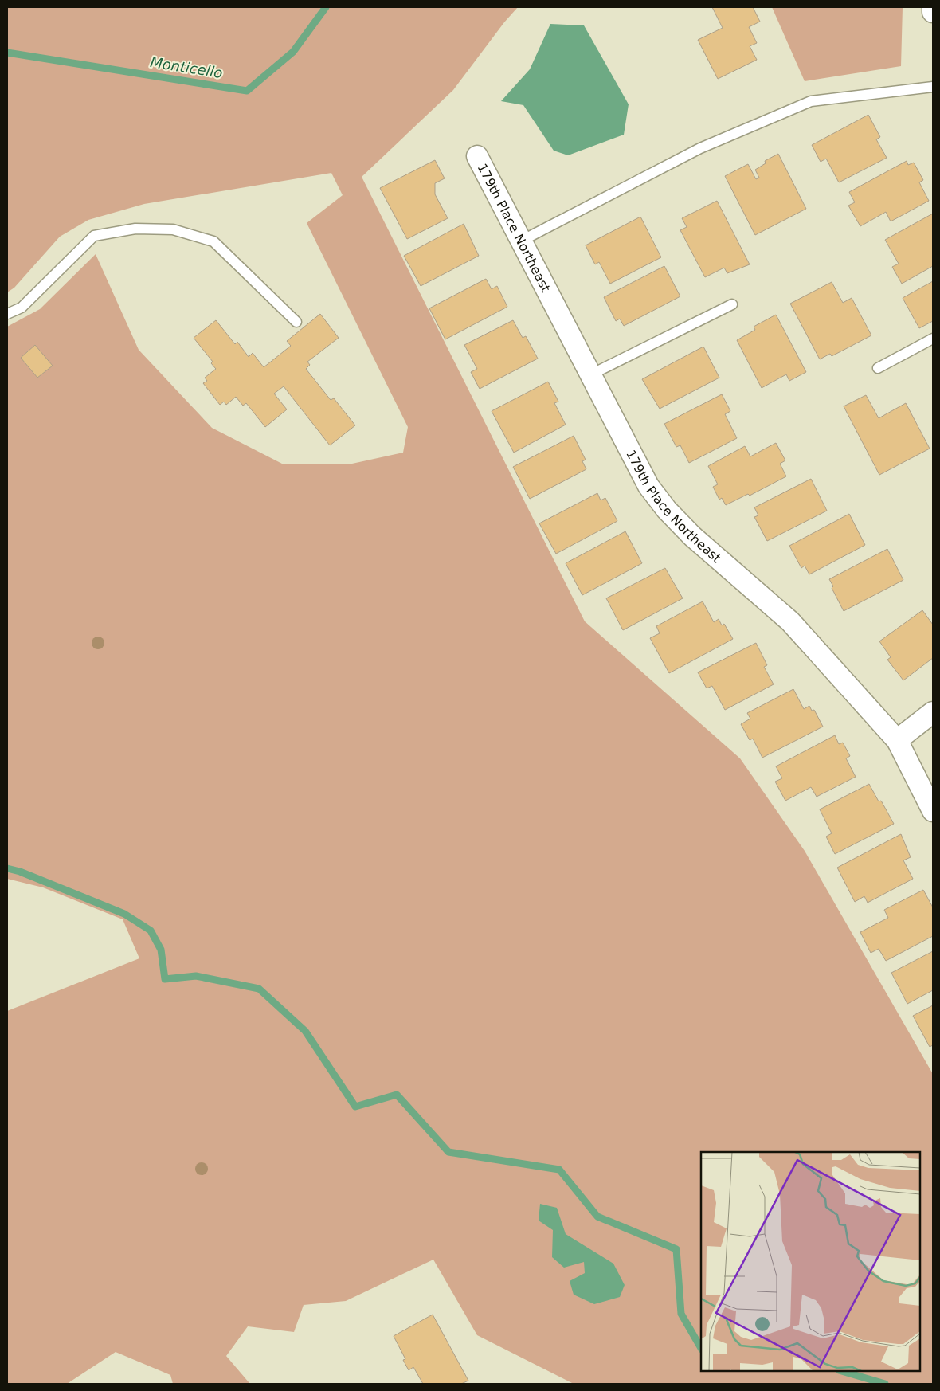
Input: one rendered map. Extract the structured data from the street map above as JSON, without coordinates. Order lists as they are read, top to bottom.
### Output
{
  "streets": {
    "street": ["179th Place Northeast"]
  },
  "water": ["Monticello"]
}
